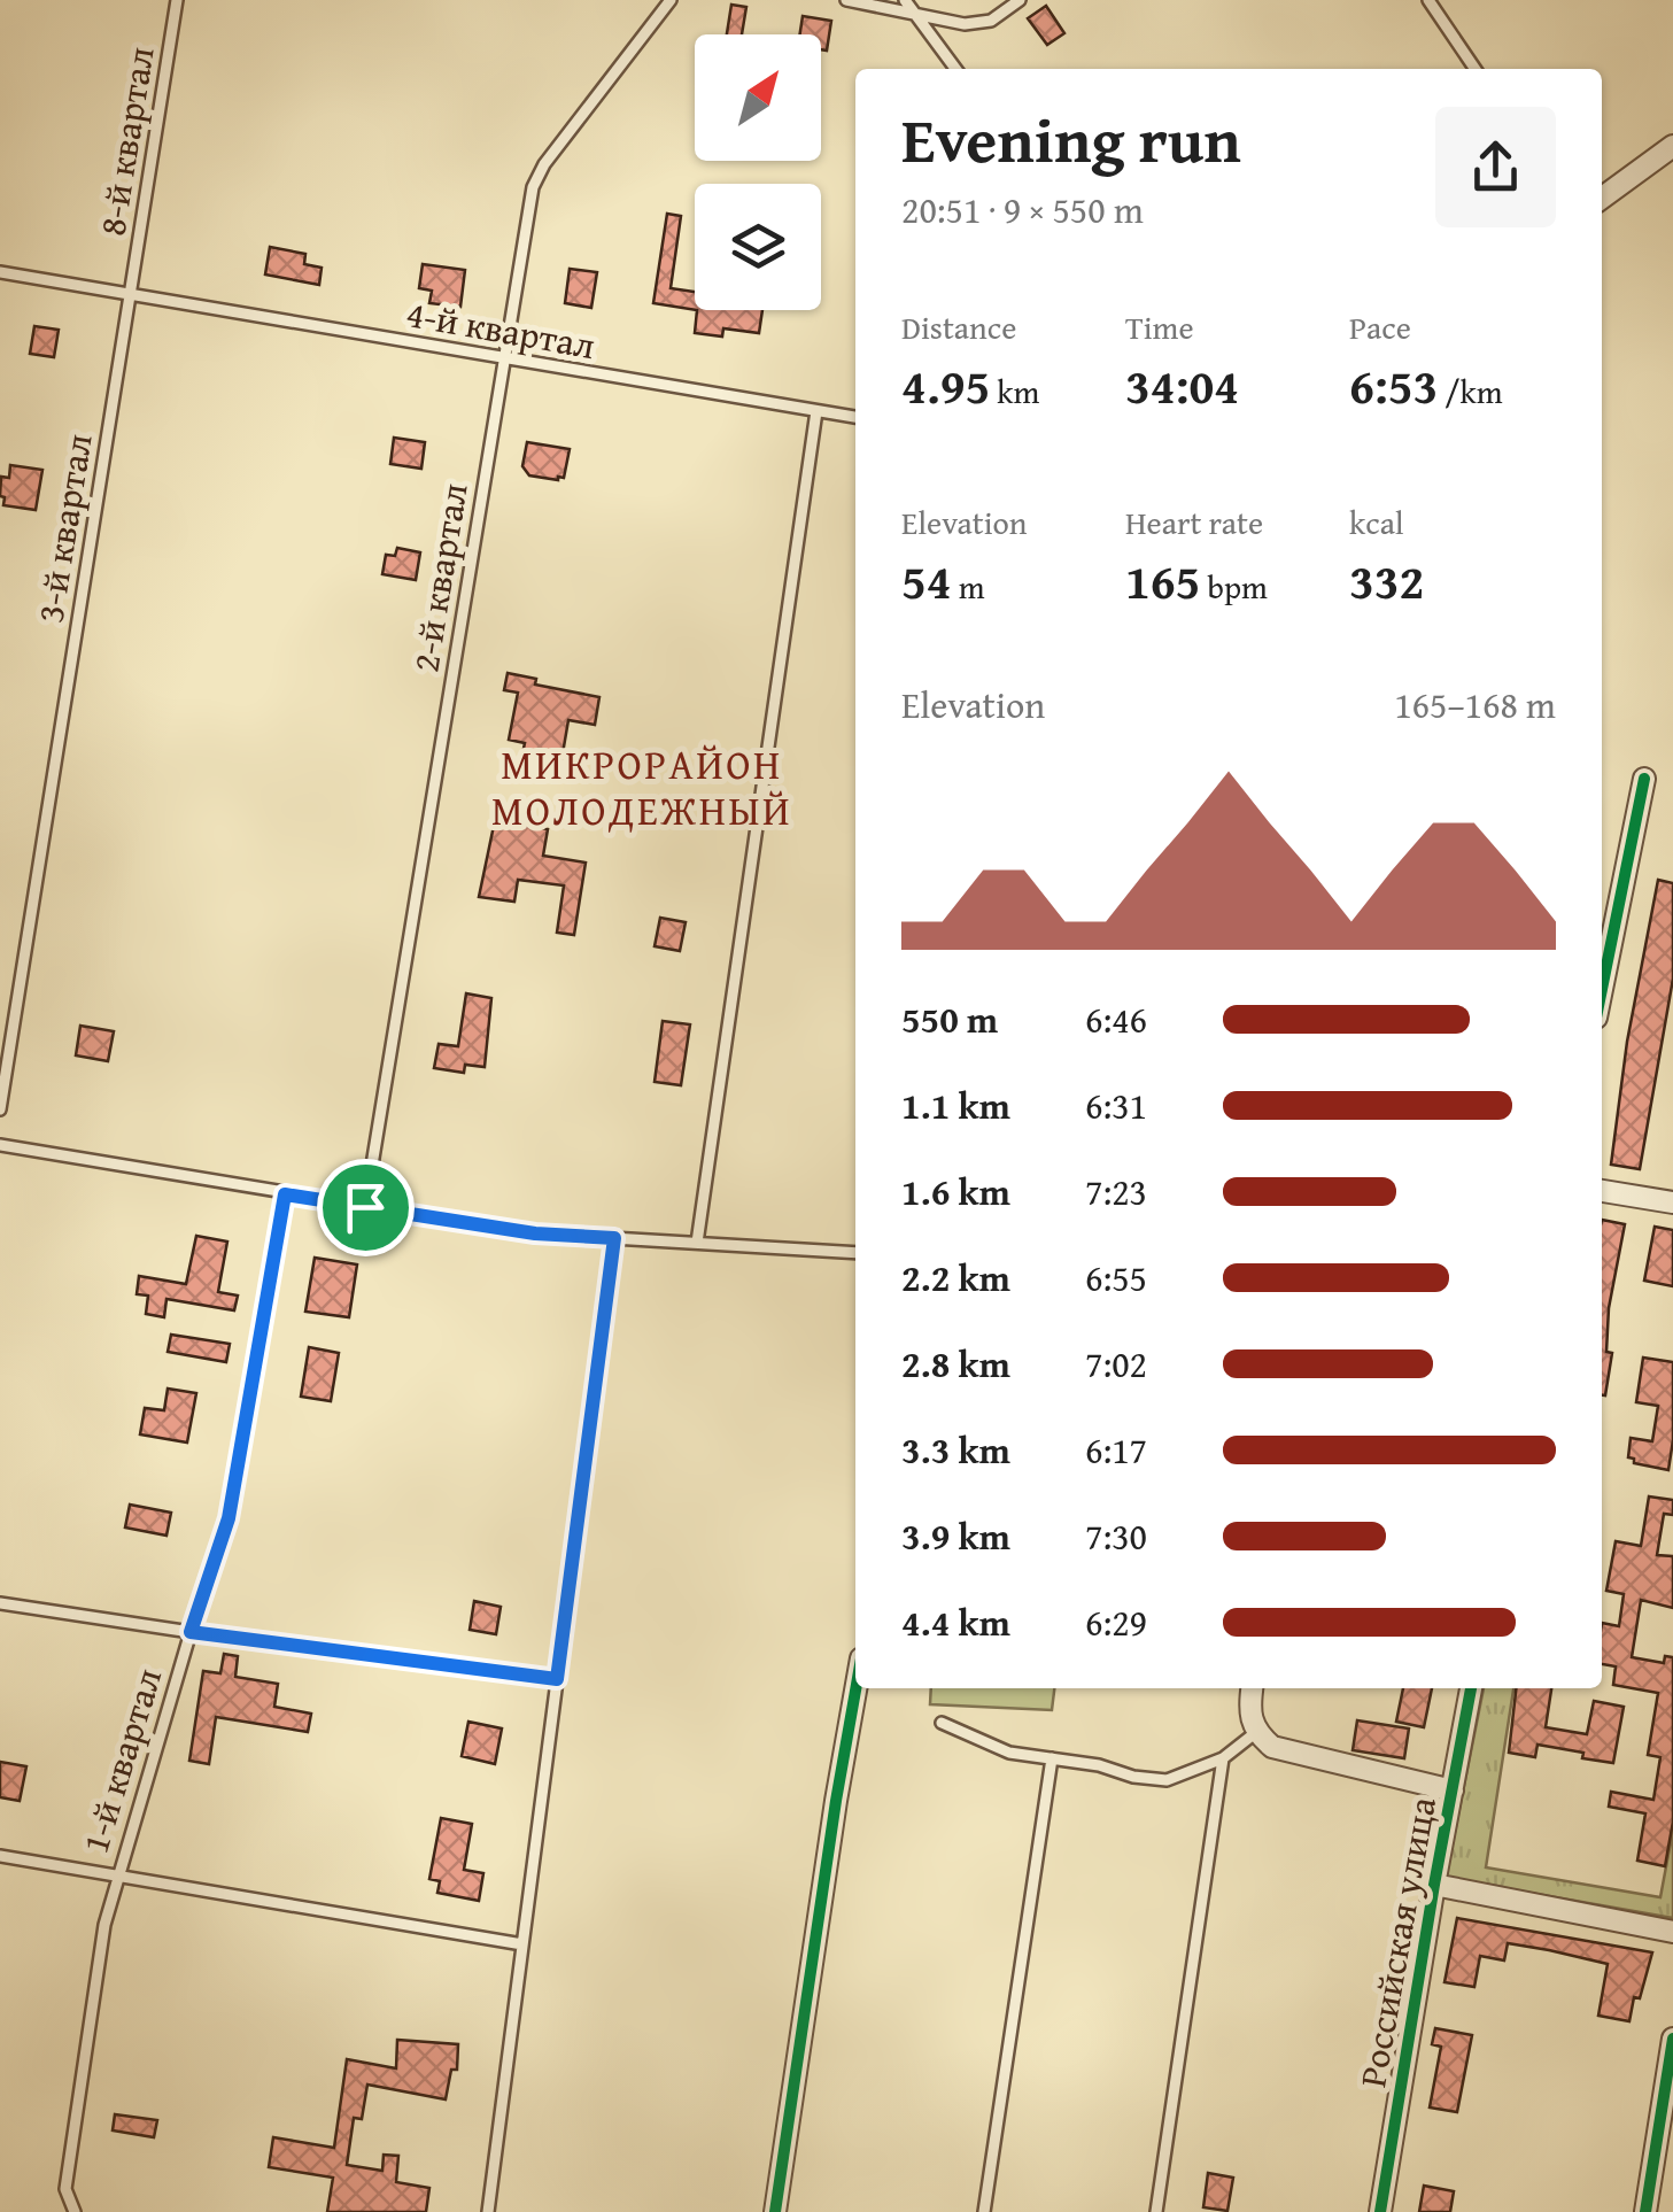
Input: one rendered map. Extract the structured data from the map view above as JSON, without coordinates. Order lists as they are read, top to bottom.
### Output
{
  "streets": {
    "street": ["Российская улица"],
    "lane": [
      "8-й квартал",
      "4-й квартал",
      "3-й квартал",
      "2-й квартал",
      "1-й квартал"
    ]
  },
  "crossings": [
    ["8-й квартал", "4-й квартал"],
    ["8-й квартал", "3-й квартал"],
    ["4-й квартал", "3-й квартал"],
    ["4-й квартал", "2-й квартал"]
  ],
  "districts": ["МИКРОРАЙОН МОЛОДЕЖНЫЙ"],
  "north": "top right",
  "page": {
    "heading": ["Evening run", "20:51 · 9 × 550 m"],
    "stats": [
      ["Distance", "4.95 km"],
      ["Time", "34:04"],
      ["Pace", "6:53 /km"],
      ["Elevation", "54 m"],
      ["Heart rate", "165 bpm"],
      ["kcal", "332"]
    ],
    "chart": ["Elevation", "165–168 m"],
    "list": [
      {
        "name": "550 m",
        "note": "6:46"
      },
      {
        "name": "1.1 km",
        "note": "6:31"
      },
      {
        "name": "1.6 km",
        "note": "7:23"
      },
      {
        "name": "2.2 km",
        "note": "6:55"
      },
      {
        "name": "2.8 km",
        "note": "7:02"
      },
      {
        "name": "3.3 km",
        "note": "6:17"
      },
      {
        "name": "3.9 km",
        "note": "7:30"
      },
      {
        "name": "4.4 km",
        "note": "6:29"
      }
    ]
  }
}
